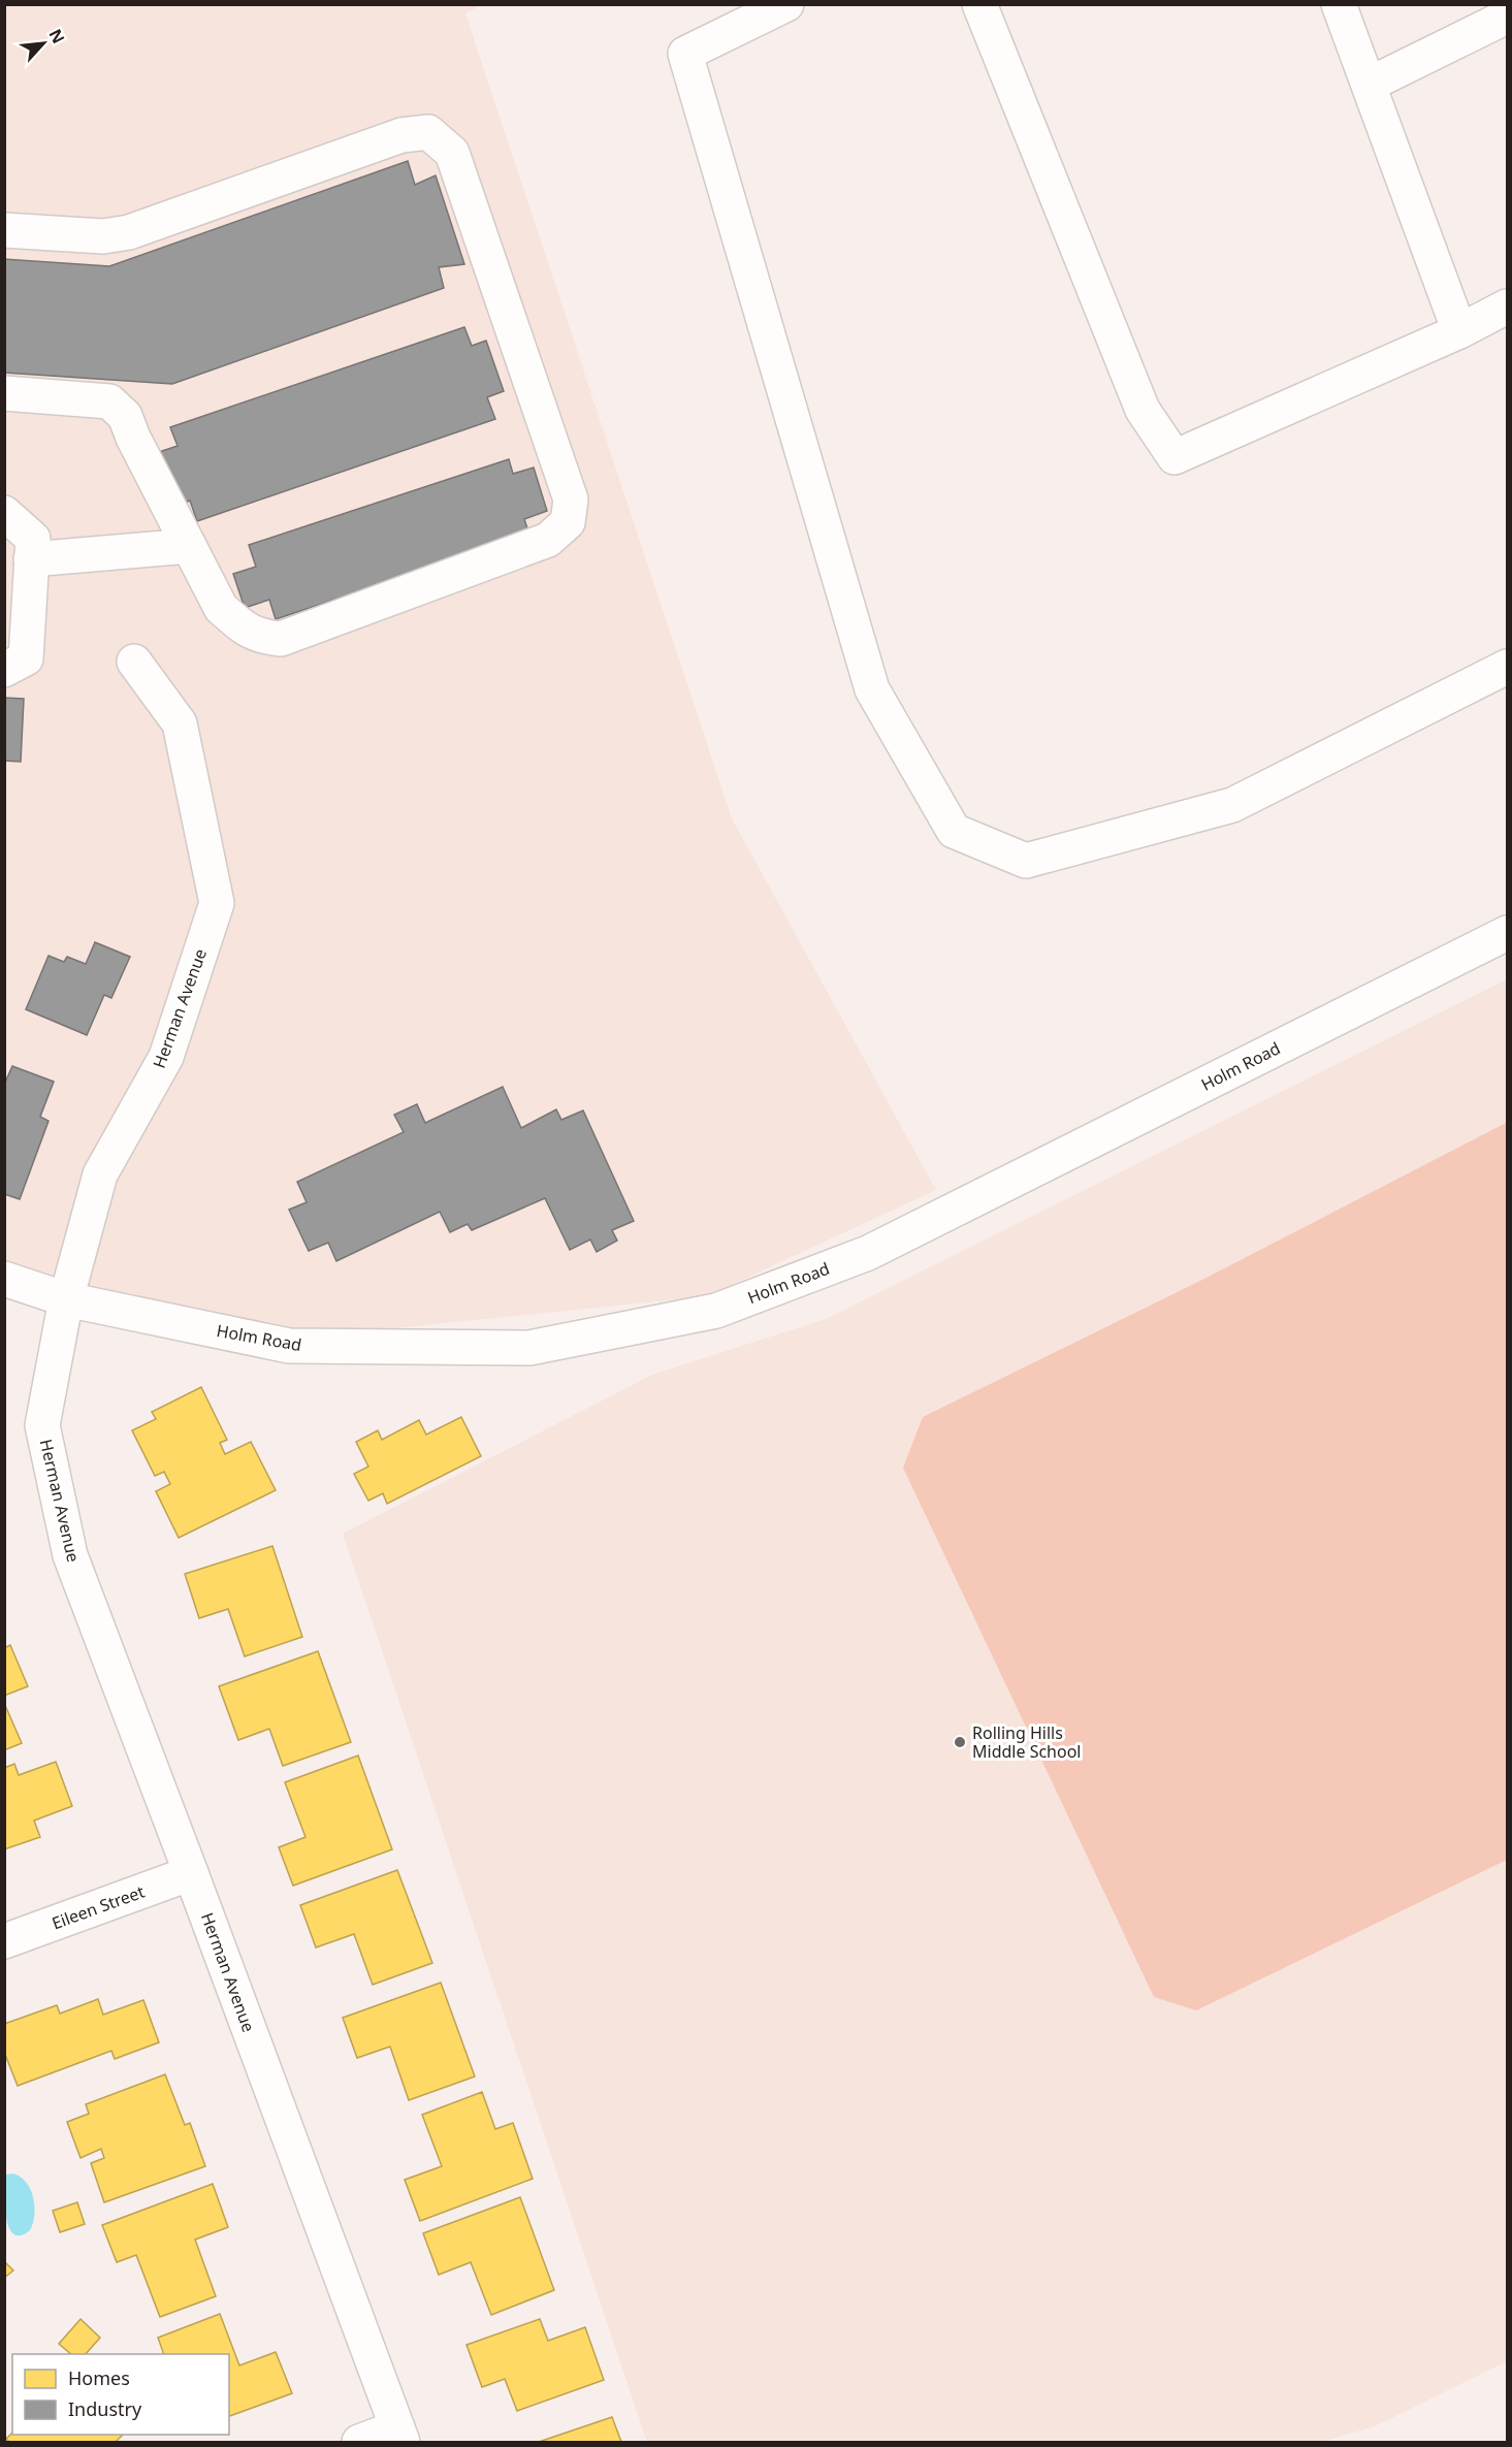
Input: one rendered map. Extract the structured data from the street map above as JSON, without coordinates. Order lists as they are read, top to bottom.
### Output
{
  "streets": {
    "street": ["Herman Avenue", "Holm Road", "Eileen Street"]
  },
  "crossings": [
    ["Herman Avenue", "Holm Road"],
    ["Herman Avenue", "Eileen Street"]
  ],
  "places": ["Rolling Hills Middle School"],
  "legend": ["Homes", "Industry"],
  "north": "top right"
}
